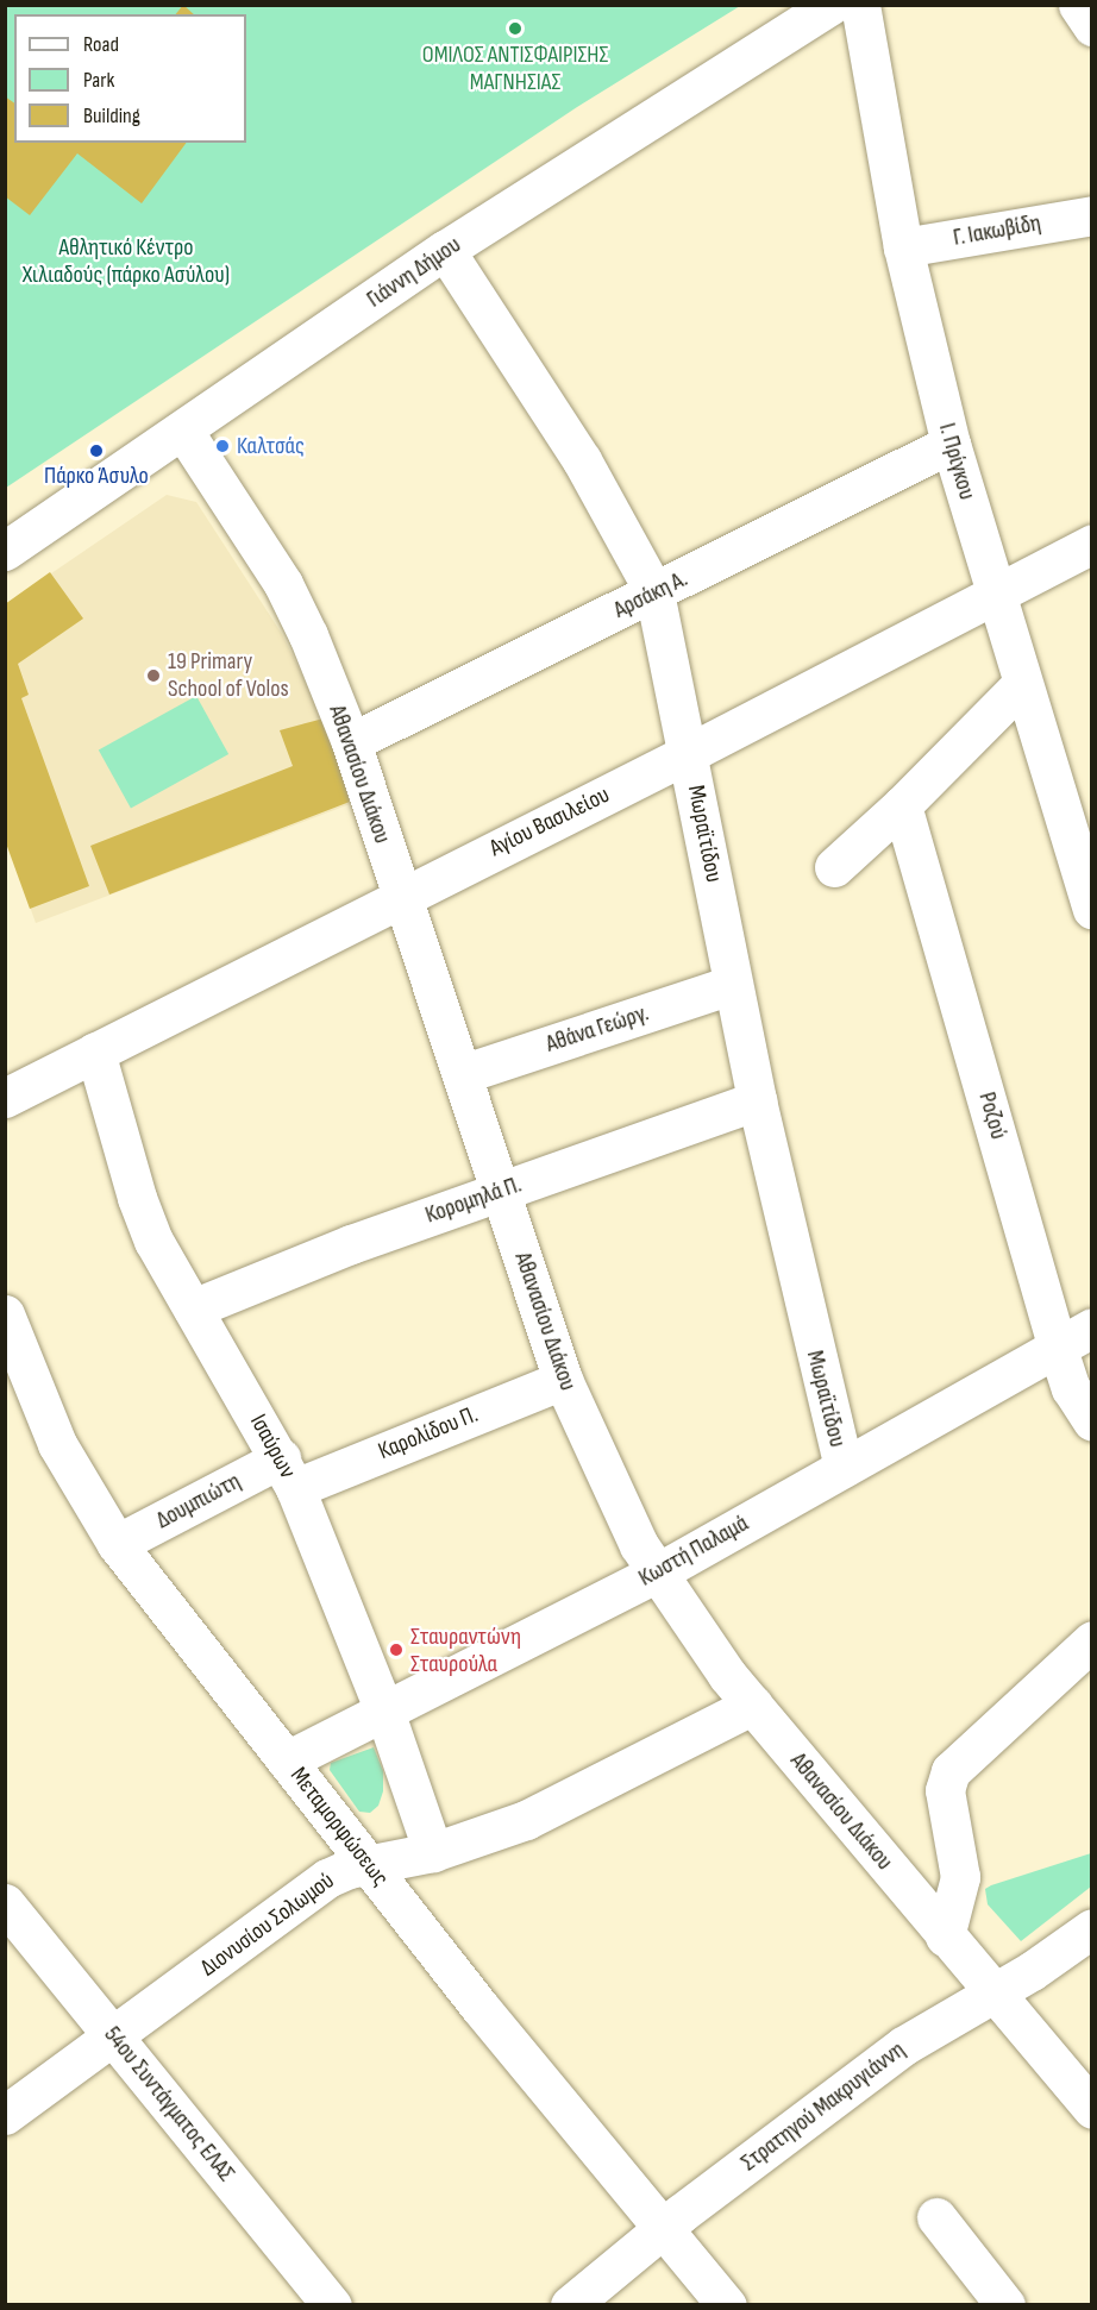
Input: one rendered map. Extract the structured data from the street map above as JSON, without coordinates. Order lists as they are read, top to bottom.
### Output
{
  "streets": {
    "street": [
      "Γ. Ιακωβίδη",
      "Γιάννη Δήμου",
      "Ι. Πρίγκου",
      "Αρσάκη Α.",
      "Αθανασίου Διάκου",
      "Αγίου Βασιλείου",
      "Μωραϊτίδου",
      "Αθάνα Γεώργ.",
      "Ροζού",
      "Κορομηλά Π.",
      "Καρολίδου Π.",
      "Ισαύρων",
      "Δουμπιώτη",
      "Κωστή Παλαμά",
      "Μεταμορφώσεως",
      "Διονυσίου Σολωμού",
      "54ου Συντάγματος ΕΛΑΣ",
      "Στρατηγού Μακρυγιάννη"
    ]
  },
  "crossings": [
    ["Γ. Ιακωβίδη", "Ι. Πρίγκου"],
    ["Γιάννη Δήμου", "Αθανασίου Διάκου"],
    ["Γιάννη Δήμου", "Μωραϊτίδου"],
    ["Ι. Πρίγκου", "Αρσάκη Α."],
    ["Ι. Πρίγκου", "Αγίου Βασιλείου"],
    ["Αρσάκη Α.", "Αθανασίου Διάκου"],
    ["Αρσάκη Α.", "Μωραϊτίδου"],
    ["Αθανασίου Διάκου", "Αγίου Βασιλείου"],
    ["Αθανασίου Διάκου", "Αθάνα Γεώργ."],
    ["Αθανασίου Διάκου", "Κορομηλά Π."],
    ["Αθανασίου Διάκου", "Καρολίδου Π."],
    ["Αθανασίου Διάκου", "Κωστή Παλαμά"],
    ["Αθανασίου Διάκου", "Διονυσίου Σολωμού"],
    ["Αθανασίου Διάκου", "Στρατηγού Μακρυγιάννη"],
    ["Αγίου Βασιλείου", "Μωραϊτίδου"],
    ["Αγίου Βασιλείου", "Ισαύρων"],
    ["Μωραϊτίδου", "Αθάνα Γεώργ."],
    ["Μωραϊτίδου", "Κορομηλά Π."],
    ["Μωραϊτίδου", "Κωστή Παλαμά"],
    ["Ροζού", "Κωστή Παλαμά"],
    ["Κορομηλά Π.", "Ισαύρων"],
    ["Καρολίδου Π.", "Ισαύρων"],
    ["Καρολίδου Π.", "Δουμπιώτη"],
    ["Ισαύρων", "Δουμπιώτη"],
    ["Ισαύρων", "Κωστή Παλαμά"],
    ["Ισαύρων", "Διονυσίου Σολωμού"],
    ["Δουμπιώτη", "Μεταμορφώσεως"],
    ["Κωστή Παλαμά", "Μεταμορφώσεως"],
    ["Μεταμορφώσεως", "Διονυσίου Σολωμού"],
    ["Μεταμορφώσεως", "Στρατηγού Μακρυγιάννη"],
    ["Διονυσίου Σολωμού", "54ου Συντάγματος ΕΛΑΣ"]
  ],
  "parks": ["Αθλητικό Κέντρο Χιλιαδούς (πάρκο Ασύλου)"],
  "places": [
    "ΟΜΙΛΟΣ ΑΝΤΙΣΦΑΙΡΙΣΗΣ ΜΑΓΝΗΣΙΑΣ",
    "Καλτσάς",
    "Πάρκο Άσυλο",
    "19 Primary School of Volos",
    "Σταυραντώνη Σταυρούλα"
  ],
  "legend": ["Road", "Park", "Building"]
}
